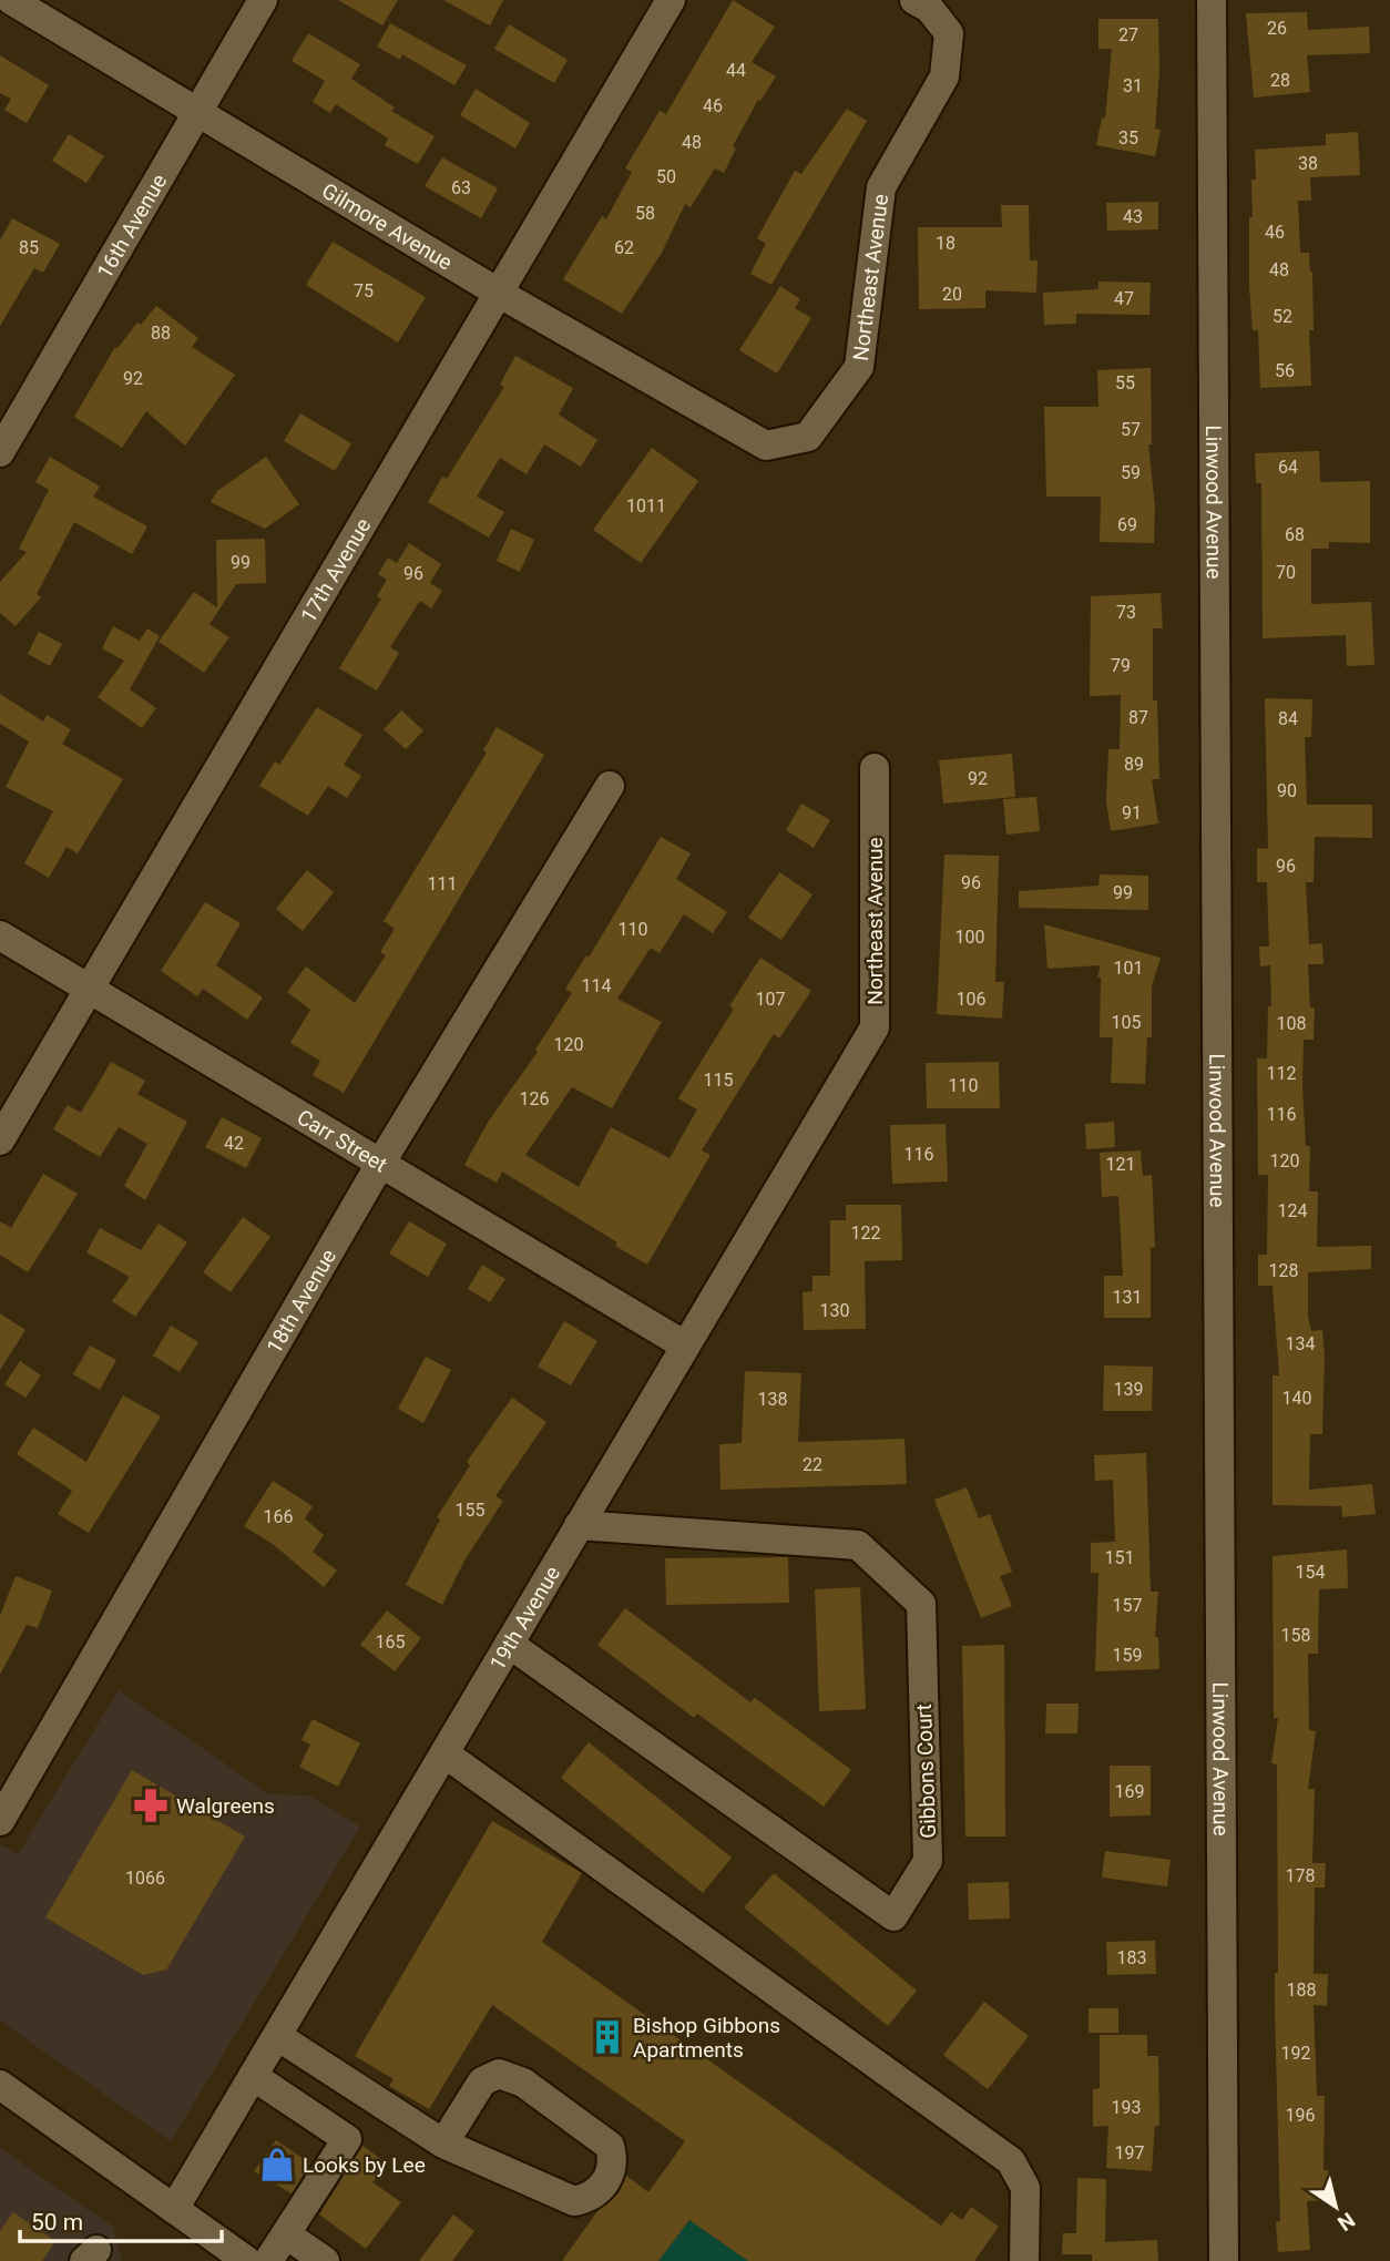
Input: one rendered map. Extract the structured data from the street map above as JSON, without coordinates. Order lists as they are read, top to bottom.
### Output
{
  "streets": {
    "street": [
      "16th Avenue",
      "Gilmore Avenue",
      "Northeast Avenue",
      "Linwood Avenue",
      "17th Avenue",
      "Carr Street",
      "18th Avenue",
      "19th Avenue",
      "Gibbons Court"
    ]
  },
  "crossings": [
    ["16th Avenue", "Gilmore Avenue"],
    ["Gilmore Avenue", "Northeast Avenue"],
    ["Gilmore Avenue", "17th Avenue"],
    ["Northeast Avenue", "19th Avenue"],
    ["17th Avenue", "Carr Street"],
    ["Carr Street", "18th Avenue"],
    ["Carr Street", "19th Avenue"],
    ["19th Avenue", "Gibbons Court"]
  ],
  "places": {
    "pharmacy": ["Walgreens"],
    "building": ["Bishop Gibbons Apartments"],
    "shop": ["Looks by Lee"]
  },
  "house_numbers": [
    "26",
    "27",
    "44",
    "28",
    "31",
    "46",
    "35",
    "48",
    "38",
    "50",
    "63",
    "58",
    "43",
    "46",
    "18",
    "85",
    "62",
    "48",
    "75",
    "20",
    "47",
    "52",
    "88",
    "56",
    "92",
    "55",
    "57",
    "64",
    "59",
    "1011",
    "69",
    "68",
    "99",
    "70",
    "96",
    "73",
    "79",
    "87",
    "84",
    "89",
    "92",
    "90",
    "91",
    "96",
    "96",
    "111",
    "99",
    "110",
    "100",
    "101",
    "114",
    "107",
    "106",
    "105",
    "108",
    "120",
    "112",
    "115",
    "110",
    "126",
    "116",
    "42",
    "116",
    "120",
    "121",
    "124",
    "122",
    "128",
    "131",
    "130",
    "134",
    "139",
    "140",
    "138",
    "22",
    "155",
    "166",
    "151",
    "154",
    "157",
    "158",
    "165",
    "159",
    "169",
    "178",
    "1066",
    "183",
    "188",
    "192",
    "193",
    "196",
    "197"
  ],
  "scale_bar": "50 m",
  "north": "bottom right"
}
